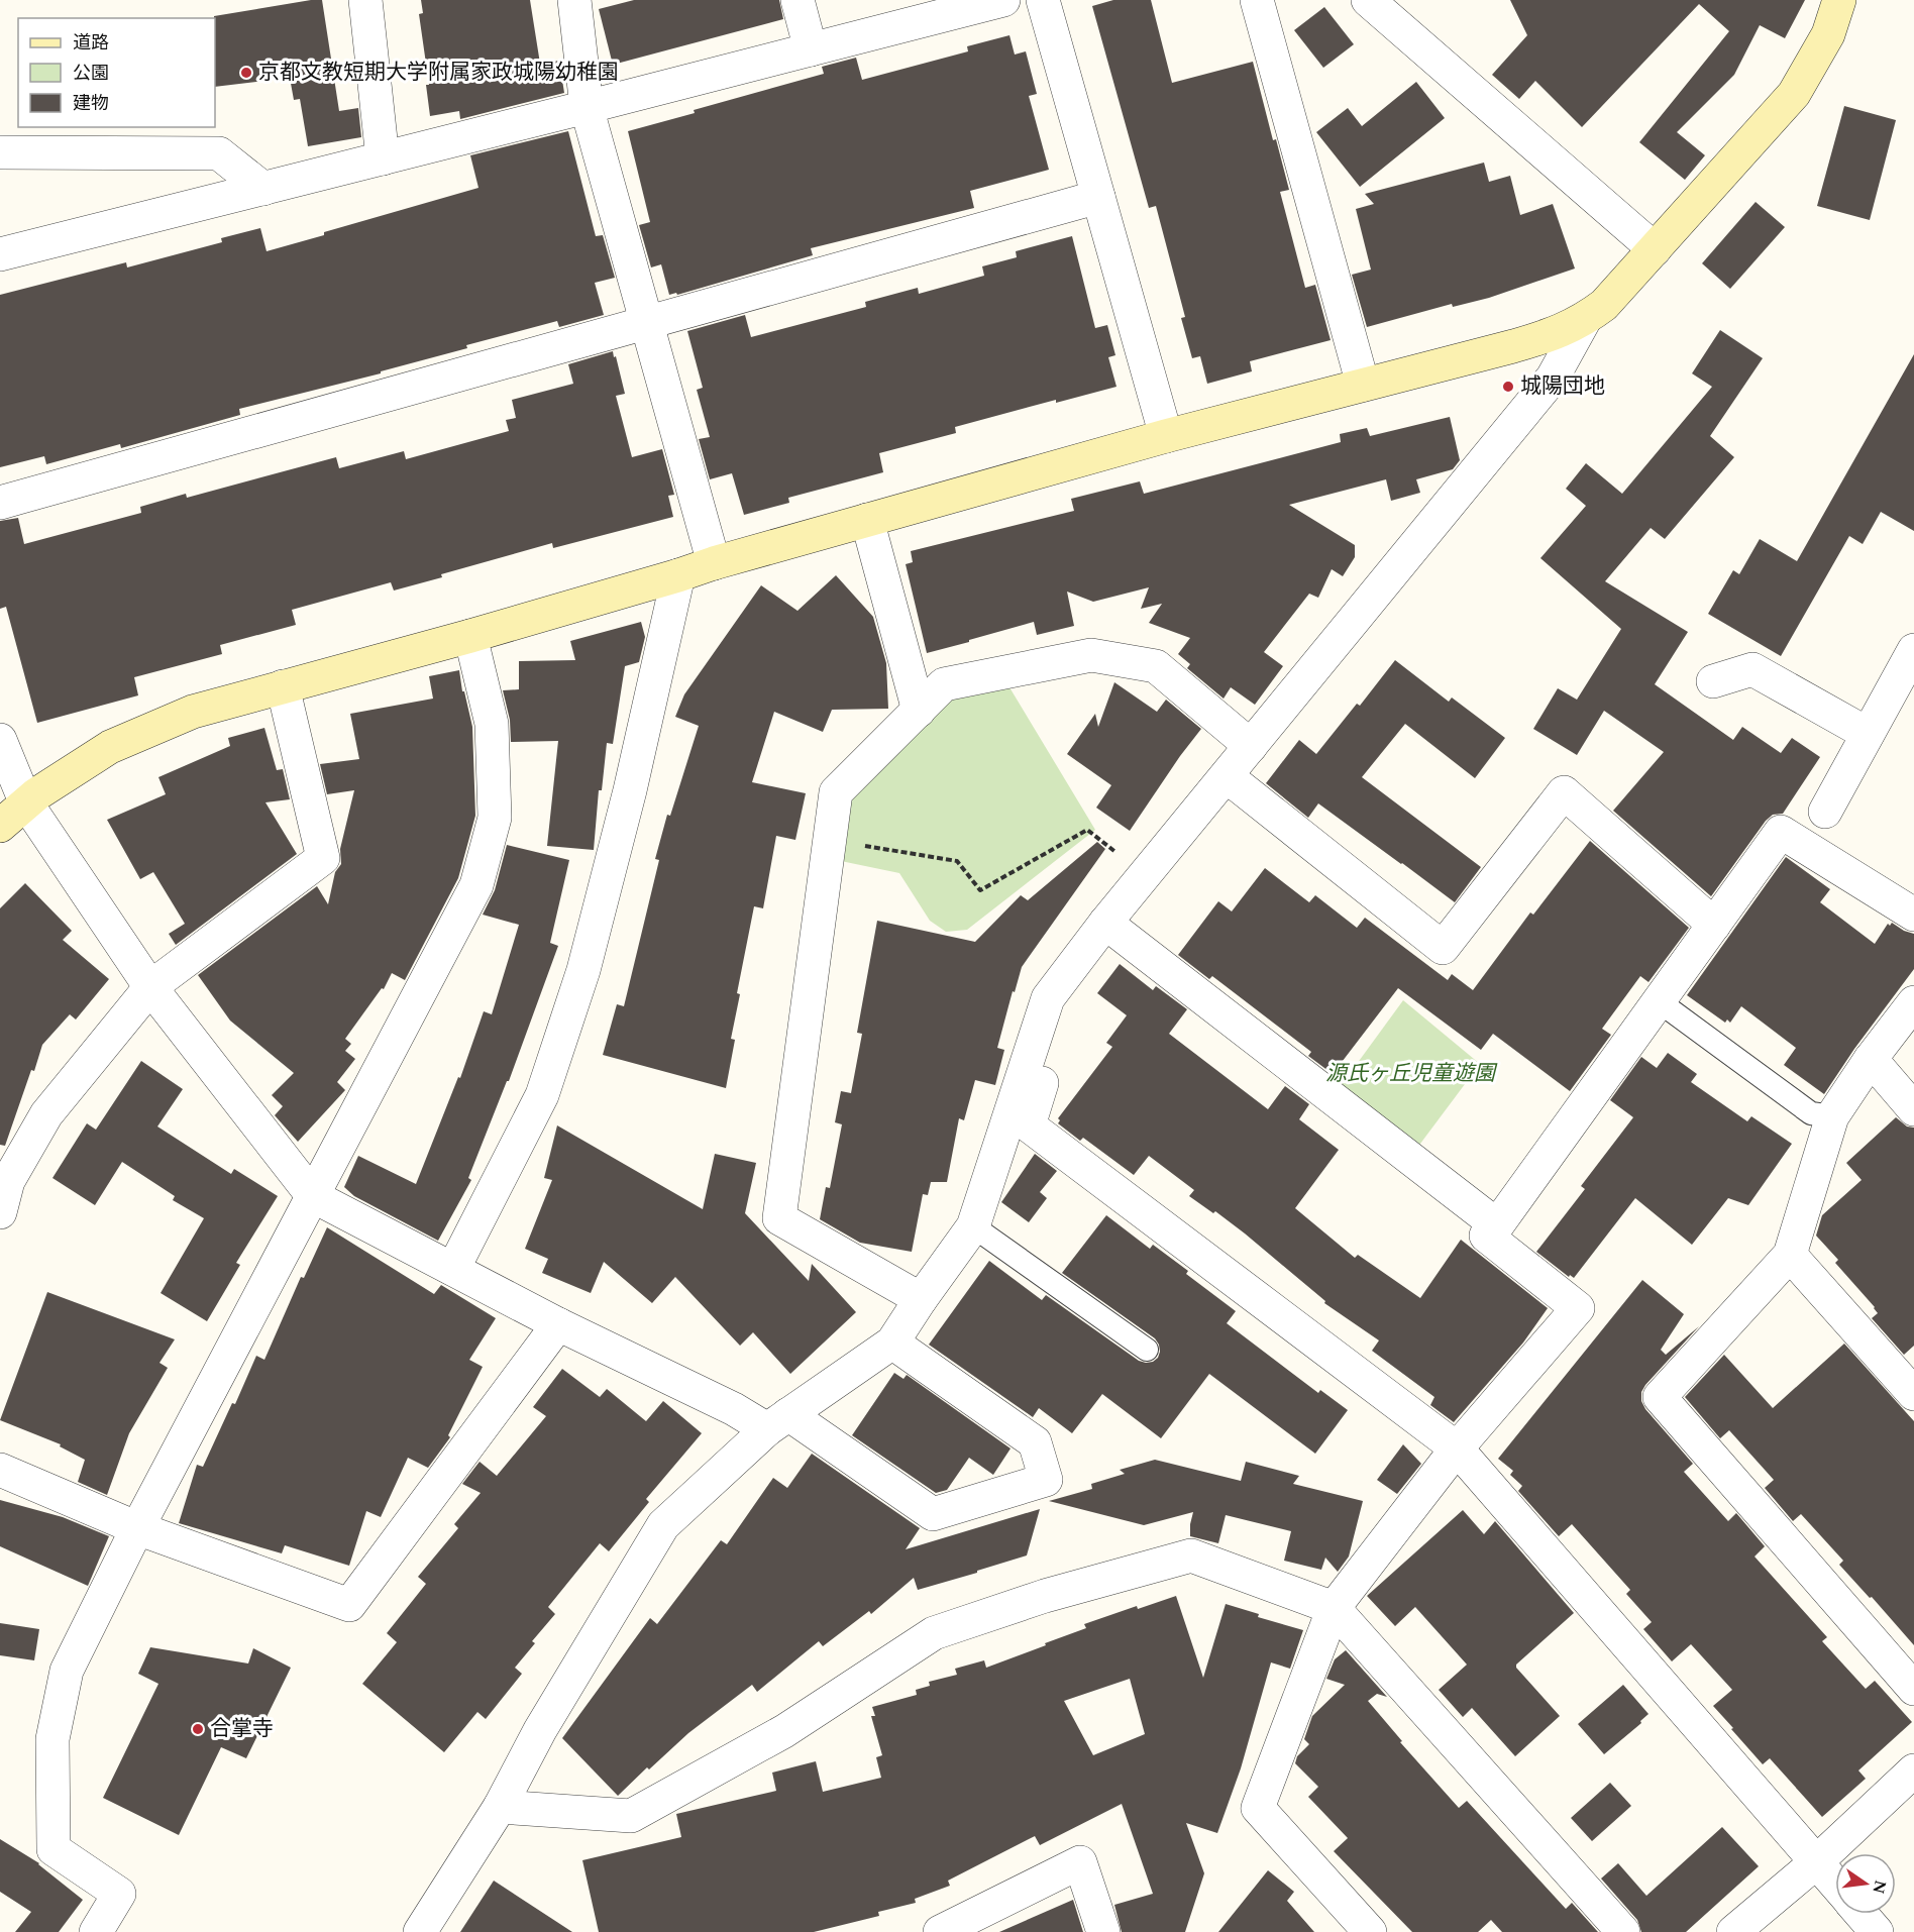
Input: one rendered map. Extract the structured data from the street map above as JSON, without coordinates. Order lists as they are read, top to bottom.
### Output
{
  "parks": ["源氏ヶ丘児童遊園"],
  "places": ["京都文教短期大学附属家政城陽幼稚園", "城陽団地", "合掌寺"],
  "legend": ["道路", "公園", "建物"],
  "north": "right"
}
